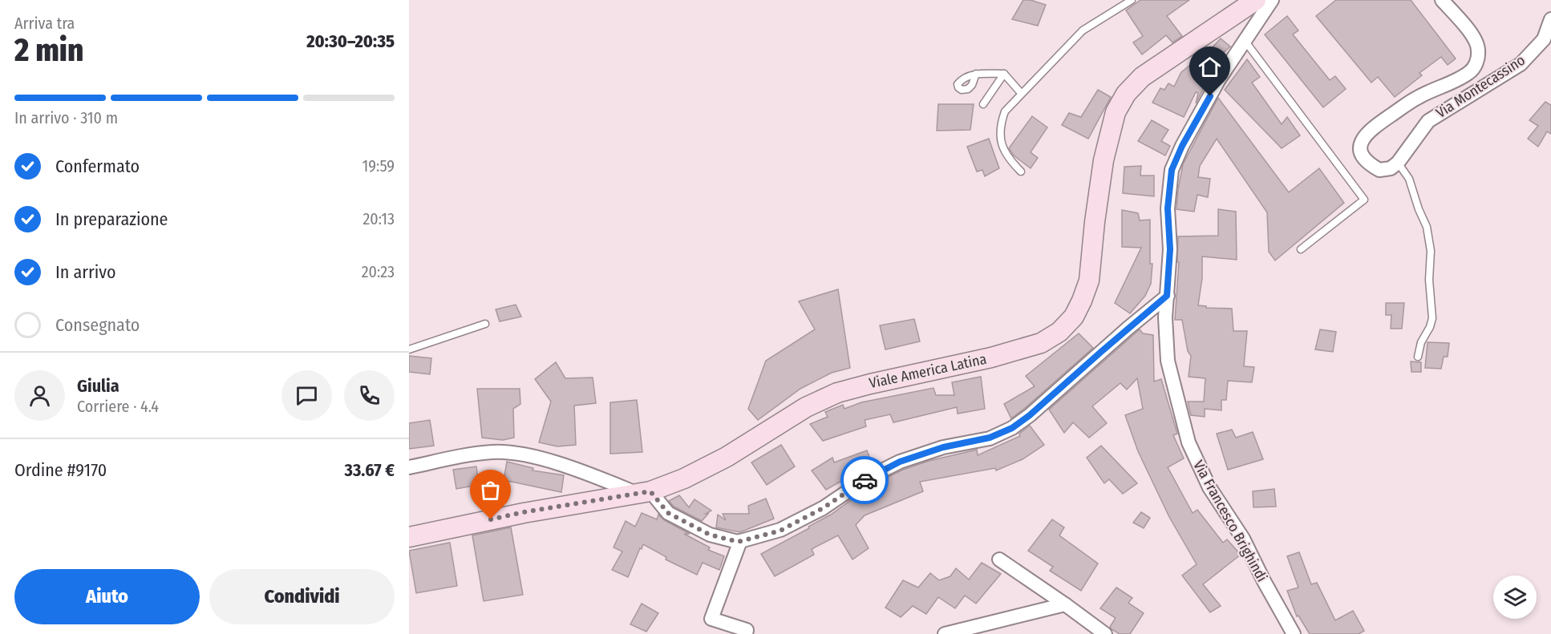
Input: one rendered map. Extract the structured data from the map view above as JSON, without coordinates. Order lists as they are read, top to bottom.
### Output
{
  "streets": {
    "main road": ["Viale America Latina"],
    "street": ["Via Montecassino", "Via Francesco Brighindi"]
  },
  "page": {
    "heading": ["2 min", "Arriva tra", "20:30–20:35"],
    "panel": [
      "Giulia",
      "Corriere · 4.4",
      "Ordine #9170",
      "33.67 €"
    ],
    "bar": "In arrivo · 310 m",
    "list": [
      ["Confermato", "19:59"],
      ["In preparazione", "20:13"],
      ["In arrivo", "20:23"],
      "Consegnato"
    ],
    "buttons": ["Aiuto", "Condividi"]
  }
}
